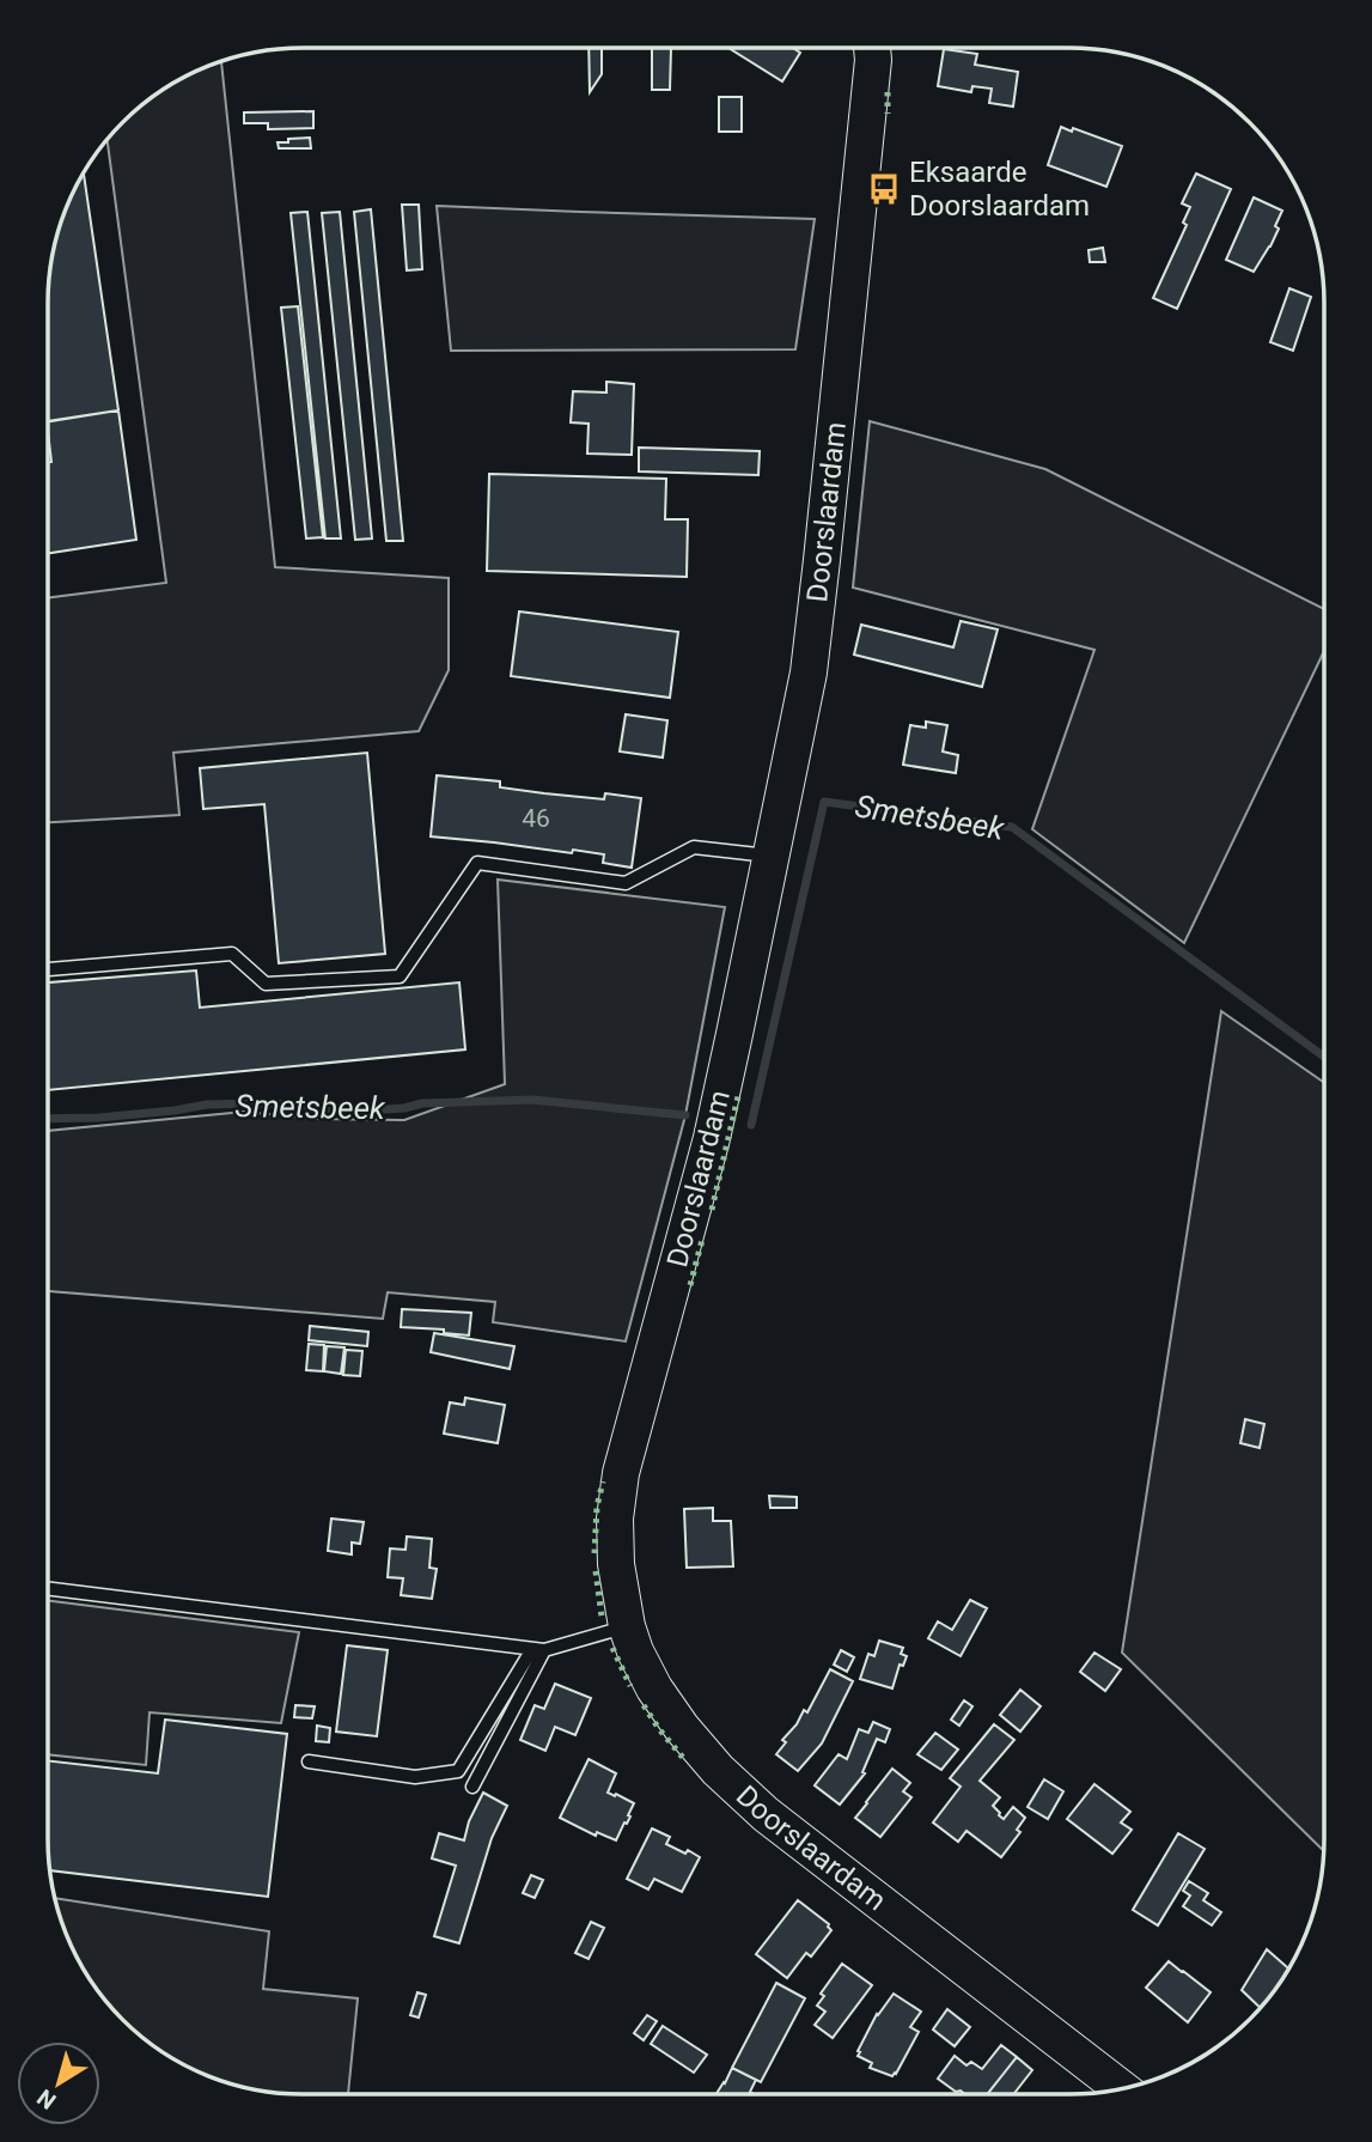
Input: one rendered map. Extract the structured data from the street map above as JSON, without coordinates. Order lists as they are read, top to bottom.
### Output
{
  "streets": {
    "street": ["Doorslaardam"]
  },
  "water": ["Smetsbeek"],
  "places": {
    "bus stop": ["Eksaarde Doorslaardam"]
  },
  "house_numbers": ["46"],
  "north": "bottom left"
}
